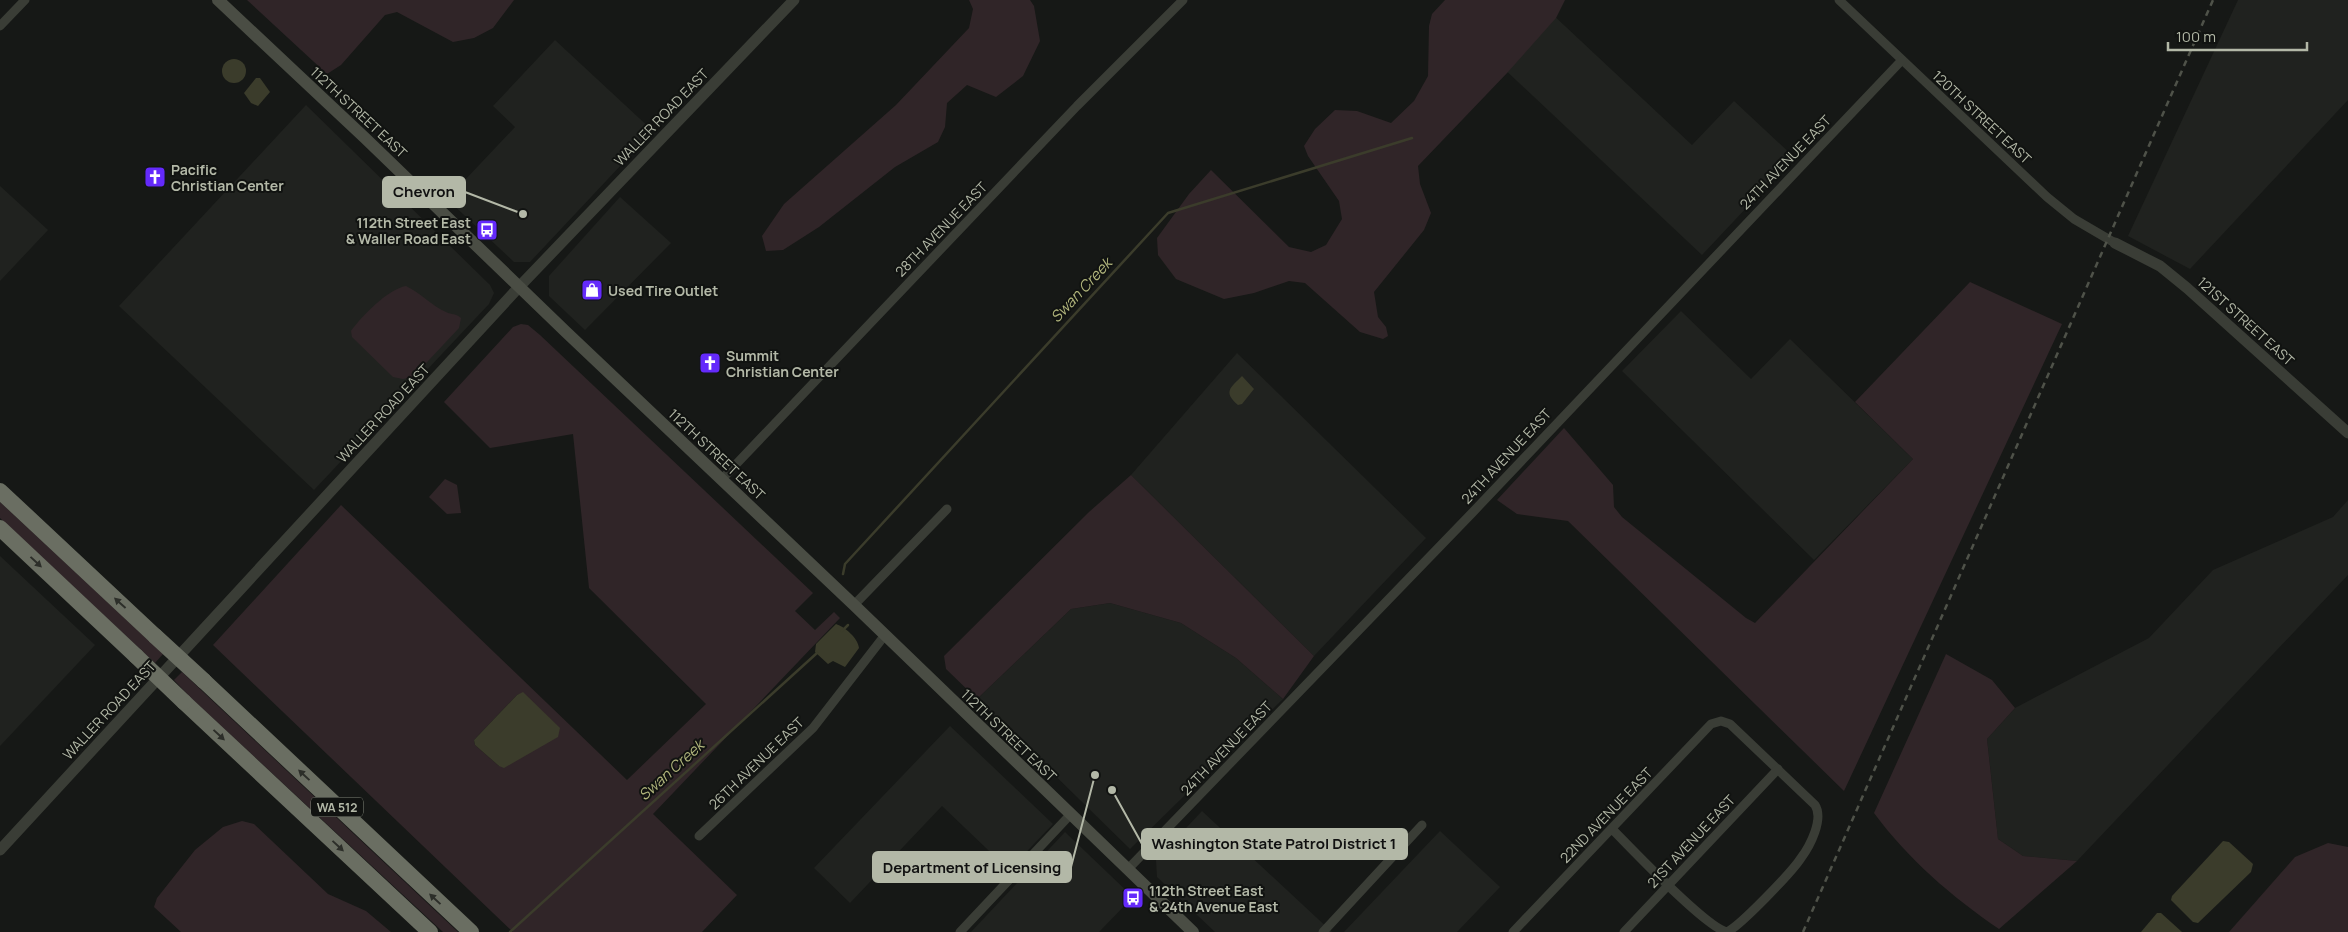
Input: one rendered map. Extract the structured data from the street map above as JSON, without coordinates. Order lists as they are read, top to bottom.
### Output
{
  "streets": {
    "highway": ["WA 512"],
    "main road": ["112TH STREET EAST"],
    "street": [
      "WALLER ROAD EAST",
      "120TH STREET EAST",
      "24TH AVENUE EAST",
      "28TH AVENUE EAST",
      "121ST STREET EAST",
      "26TH AVENUE EAST",
      "22ND AVENUE EAST",
      "21ST AVENUE EAST"
    ]
  },
  "crossings": [
    ["112TH STREET EAST", "WALLER ROAD EAST"],
    ["112TH STREET EAST", "24TH AVENUE EAST"],
    ["112TH STREET EAST", "28TH AVENUE EAST"],
    ["112TH STREET EAST", "26TH AVENUE EAST"],
    ["120TH STREET EAST", "24TH AVENUE EAST"],
    ["120TH STREET EAST", "121ST STREET EAST"],
    ["22ND AVENUE EAST", "21ST AVENUE EAST"]
  ],
  "water": ["Swan Creek"],
  "places": {
    "church": ["Pacific Christian Center", "Summit Christian Center"],
    "other": ["Chevron", "Department of Licensing", "Washington State Patrol District 1"],
    "bus stop": ["112th Street East & Waller Road East", "112th Street East & 24th Avenue East"],
    "shop": ["Used Tire Outlet"]
  },
  "scale_bar": "100 m"
}
